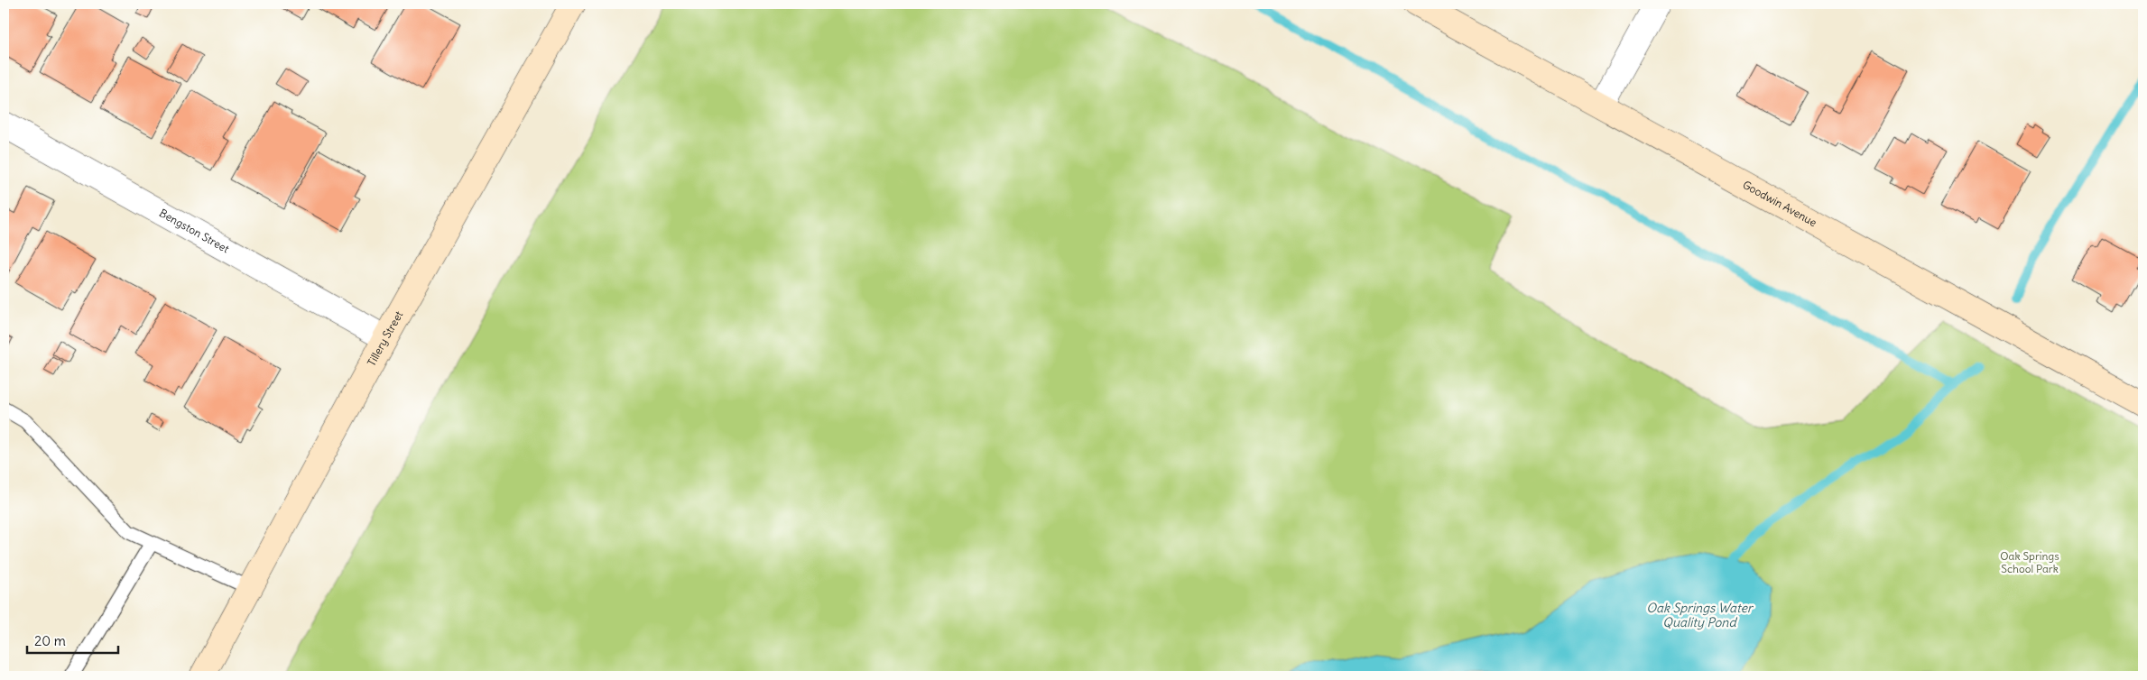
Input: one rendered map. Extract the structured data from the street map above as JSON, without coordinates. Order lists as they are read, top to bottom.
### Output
{
  "streets": {
    "street": ["Goodwin Avenue", "Bengston Street", "Tillery Street"]
  },
  "crossings": [
    ["Bengston Street", "Tillery Street"]
  ],
  "water": ["Oak Springs Water Quality Pond"],
  "parks": ["Oak Springs School Park"],
  "scale_bar": "20 m"
}
